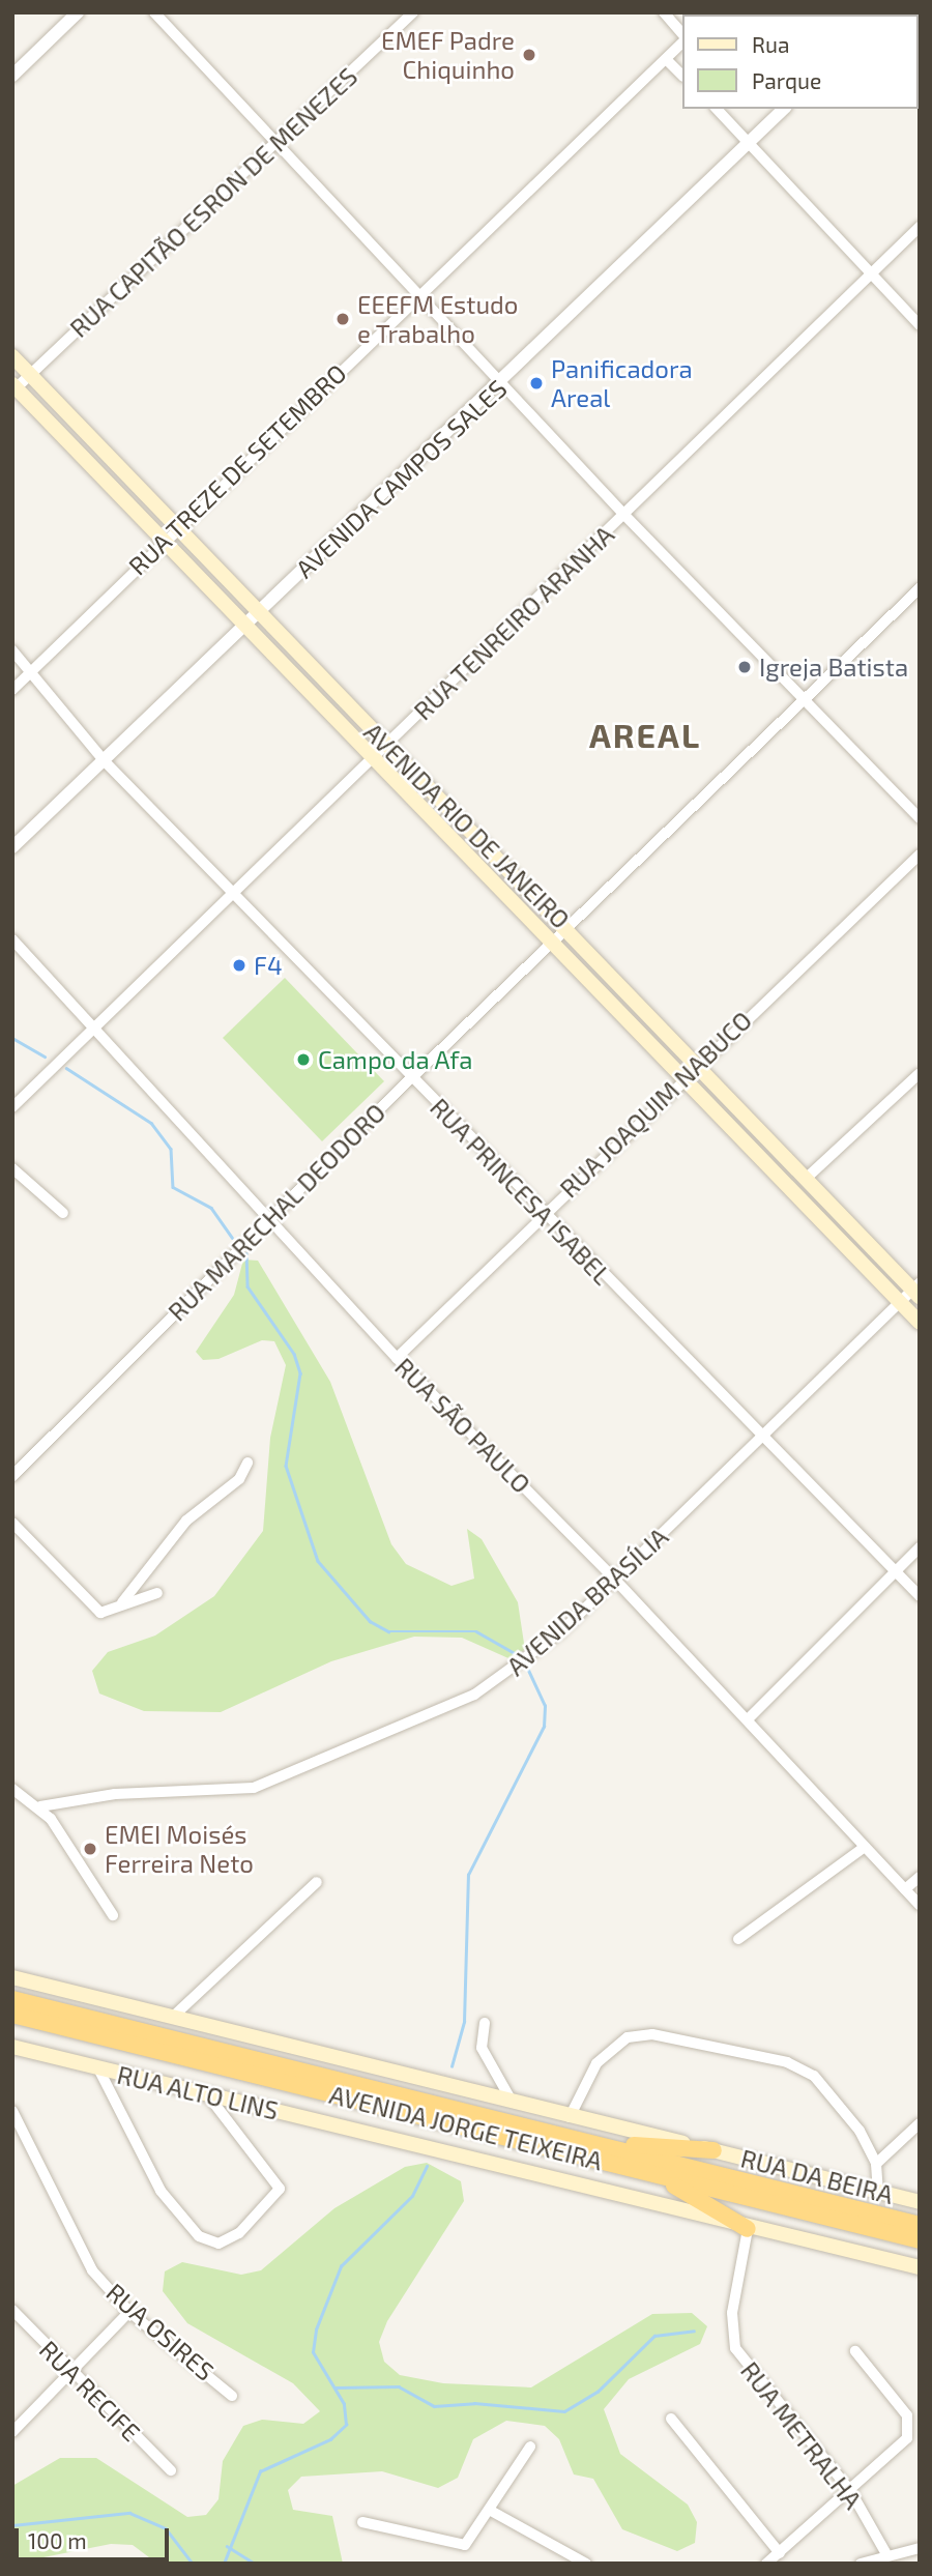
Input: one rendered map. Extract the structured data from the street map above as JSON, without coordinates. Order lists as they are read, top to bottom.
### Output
{
  "streets": {
    "highway": ["AVENIDA JORGE TEIXEIRA"],
    "main road": ["AVENIDA RIO DE JANEIRO", "RUA ALTO LINS", "RUA DA BEIRA"],
    "street": [
      "RUA CAPITÃO ESRON DE MENEZES",
      "RUA TREZE DE SETEMBRO",
      "AVENIDA CAMPOS SALES",
      "RUA TENREIRO ARANHA",
      "RUA JOAQUIM NABUCO",
      "RUA PRINCESA ISABEL",
      "RUA MARECHAL DEODORO",
      "RUA SÃO PAULO",
      "AVENIDA BRASÍLIA",
      "RUA OSIRES",
      "RUA RECIFE",
      "RUA METRALHA"
    ]
  },
  "crossings": [
    ["RUA CAPITÃO ESRON DE MENEZES", "AVENIDA RIO DE JANEIRO"],
    ["RUA TREZE DE SETEMBRO", "AVENIDA RIO DE JANEIRO"],
    ["RUA TREZE DE SETEMBRO", "RUA PRINCESA ISABEL"],
    ["AVENIDA CAMPOS SALES", "AVENIDA RIO DE JANEIRO"],
    ["AVENIDA CAMPOS SALES", "RUA PRINCESA ISABEL"],
    ["RUA TENREIRO ARANHA", "AVENIDA RIO DE JANEIRO"],
    ["RUA TENREIRO ARANHA", "RUA PRINCESA ISABEL"],
    ["RUA TENREIRO ARANHA", "RUA SÃO PAULO"],
    ["AVENIDA RIO DE JANEIRO", "RUA JOAQUIM NABUCO"],
    ["AVENIDA RIO DE JANEIRO", "RUA MARECHAL DEODORO"],
    ["AVENIDA RIO DE JANEIRO", "AVENIDA BRASÍLIA"],
    ["RUA JOAQUIM NABUCO", "RUA PRINCESA ISABEL"],
    ["RUA JOAQUIM NABUCO", "RUA SÃO PAULO"],
    ["RUA PRINCESA ISABEL", "RUA MARECHAL DEODORO"],
    ["RUA PRINCESA ISABEL", "AVENIDA BRASÍLIA"],
    ["RUA MARECHAL DEODORO", "RUA SÃO PAULO"],
    ["RUA SÃO PAULO", "AVENIDA BRASÍLIA"],
    ["RUA ALTO LINS", "RUA METRALHA"]
  ],
  "districts": ["AREAL"],
  "places": [
    "EMEF Padre Chiquinho",
    "EEEFM Estudo e Trabalho",
    "Panificadora Areal",
    "Igreja Batista",
    "F4",
    "Campo da Afa",
    "EMEI Moisés Ferreira Neto"
  ],
  "legend": ["Rua", "Parque"],
  "scale_bar": "100 m"
}
